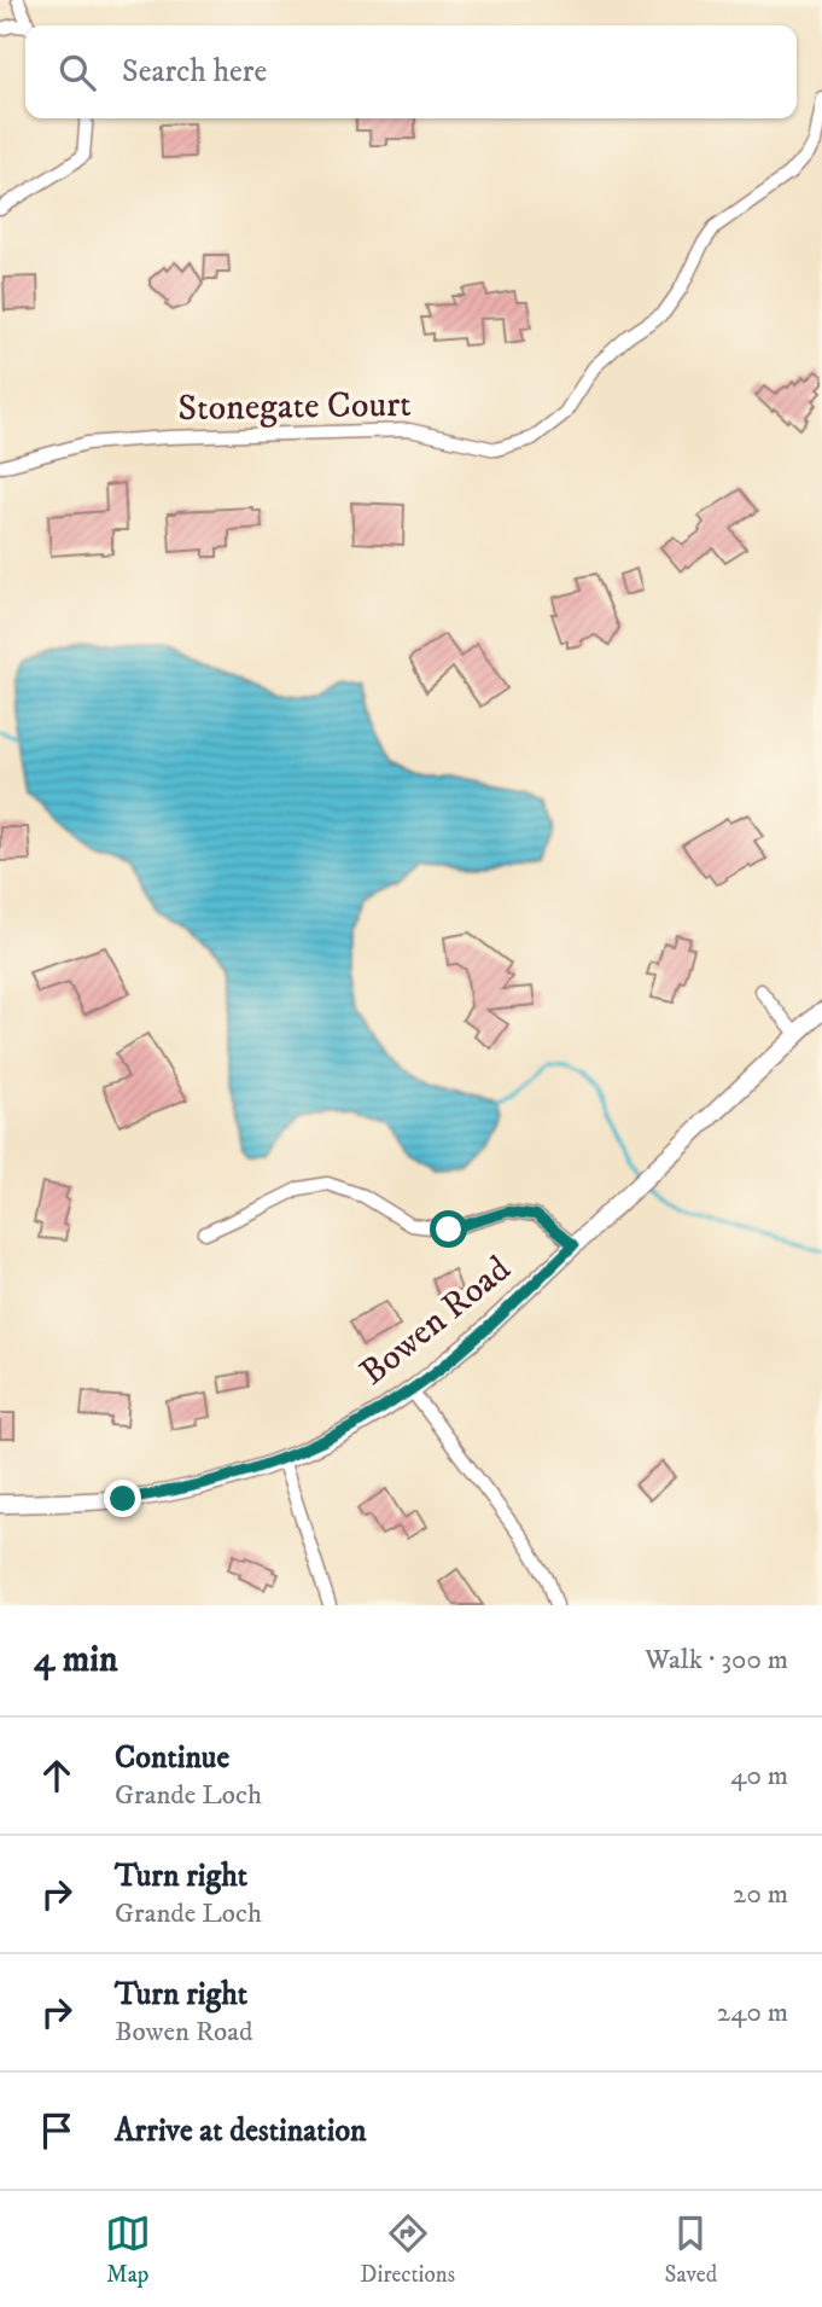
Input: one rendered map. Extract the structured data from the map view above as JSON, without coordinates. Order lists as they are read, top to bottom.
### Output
{
  "streets": {
    "street": ["Stonegate Court", "Bowen Road"]
  },
  "page": {
    "search": "Search here",
    "heading": ["4 min", "Walk · 300 m"],
    "list": [
      ["Continue", "Grande Loch", "40 m"],
      ["Turn right", "Grande Loch", "20 m"],
      ["Turn right", "Bowen Road", "240 m"],
      "Arrive at destination"
    ],
    "nav": ["Map", "Directions", "Saved"]
  }
}
